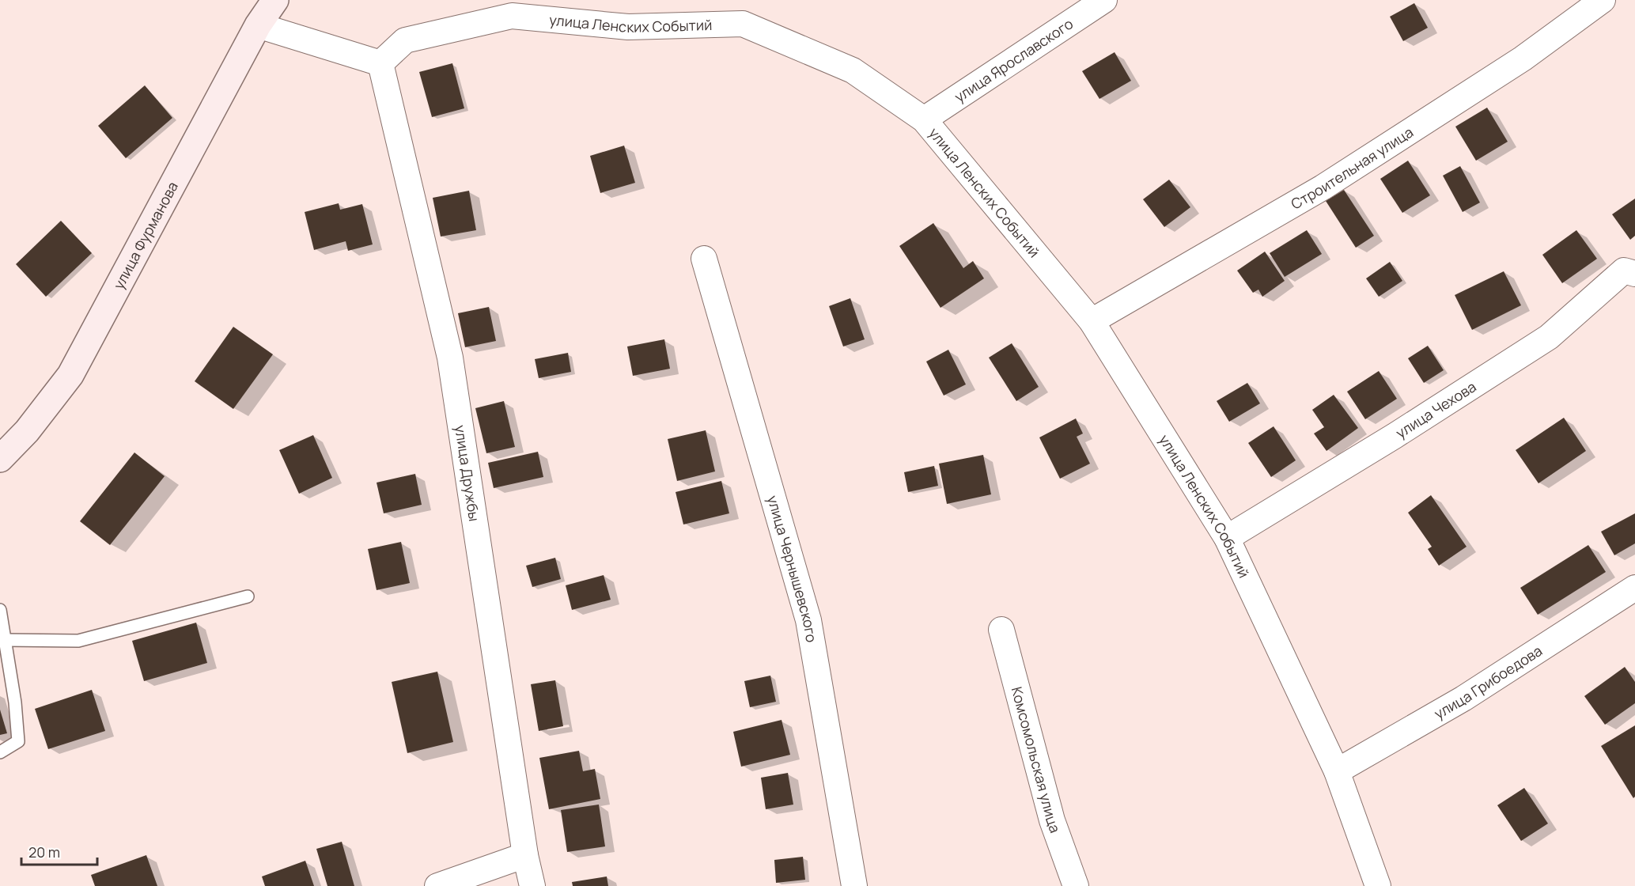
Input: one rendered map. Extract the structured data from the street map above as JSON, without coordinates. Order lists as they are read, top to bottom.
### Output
{
  "streets": {
    "main road": ["улица Фурманова"],
    "street": [
      "улица Ленских Событий",
      "улица Ярославского",
      "Строительная улица",
      "улица Чехова",
      "улица Дружбы",
      "улица Чернышевского",
      "улица Грибоедова",
      "Комсомольская улица"
    ]
  },
  "crossings": [
    ["улица Ленских Событий", "улица Ярославского"],
    ["улица Ленских Событий", "Строительная улица"],
    ["улица Ленских Событий", "улица Чехова"],
    ["улица Ленских Событий", "улица Дружбы"],
    ["улица Ленских Событий", "улица Грибоедова"]
  ],
  "scale_bar": "20 m"
}
